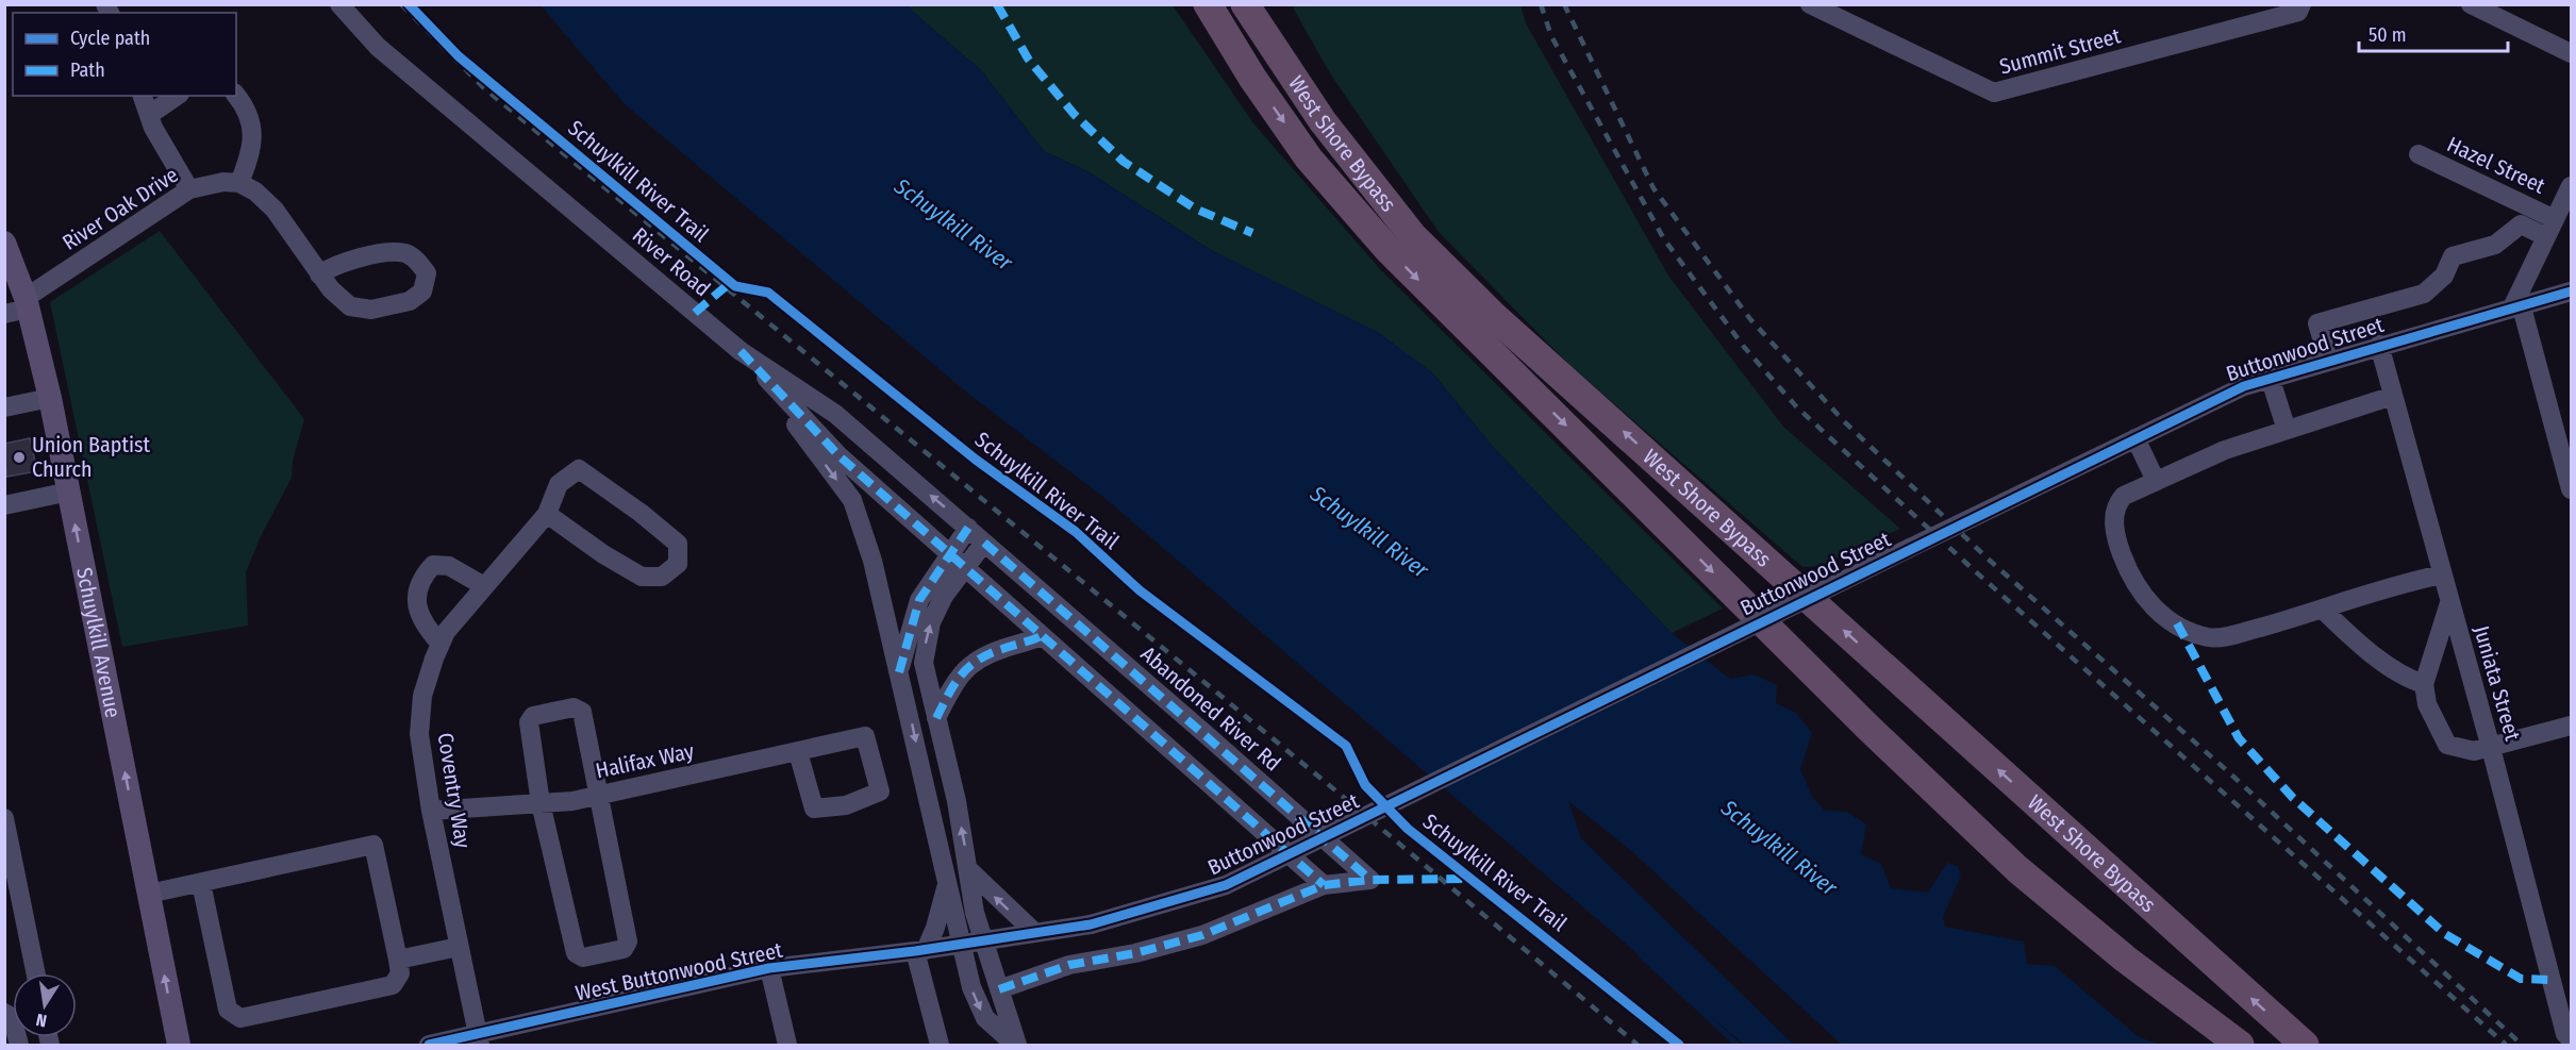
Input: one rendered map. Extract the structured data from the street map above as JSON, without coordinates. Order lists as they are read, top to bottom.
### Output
{
  "streets": {
    "highway": ["West Shore Bypass"],
    "main road": ["Schuylkill Avenue"],
    "street": [
      "Summit Street",
      "Hazel Street",
      "River Oak Drive",
      "River Road",
      "Buttonwood Street",
      "Juniata Street",
      "Abandoned River Rd",
      "Halifax Way",
      "Coventry Way",
      "West Buttonwood Street"
    ],
    "cycle path": ["Schuylkill River Trail"]
  },
  "crossings": [
    ["River Oak Drive", "Schuylkill Avenue"],
    ["River Road", "Abandoned River Rd"],
    ["Buttonwood Street", "Juniata Street"],
    ["Buttonwood Street", "West Buttonwood Street"],
    ["Halifax Way", "Coventry Way"],
    ["Coventry Way", "West Buttonwood Street"]
  ],
  "one_way": ["Schuylkill Avenue"],
  "water": ["Schuylkill River"],
  "places": ["Union Baptist Church"],
  "legend": ["Cycle path", "Path"],
  "scale_bar": "50 m",
  "north": "bottom"
}
